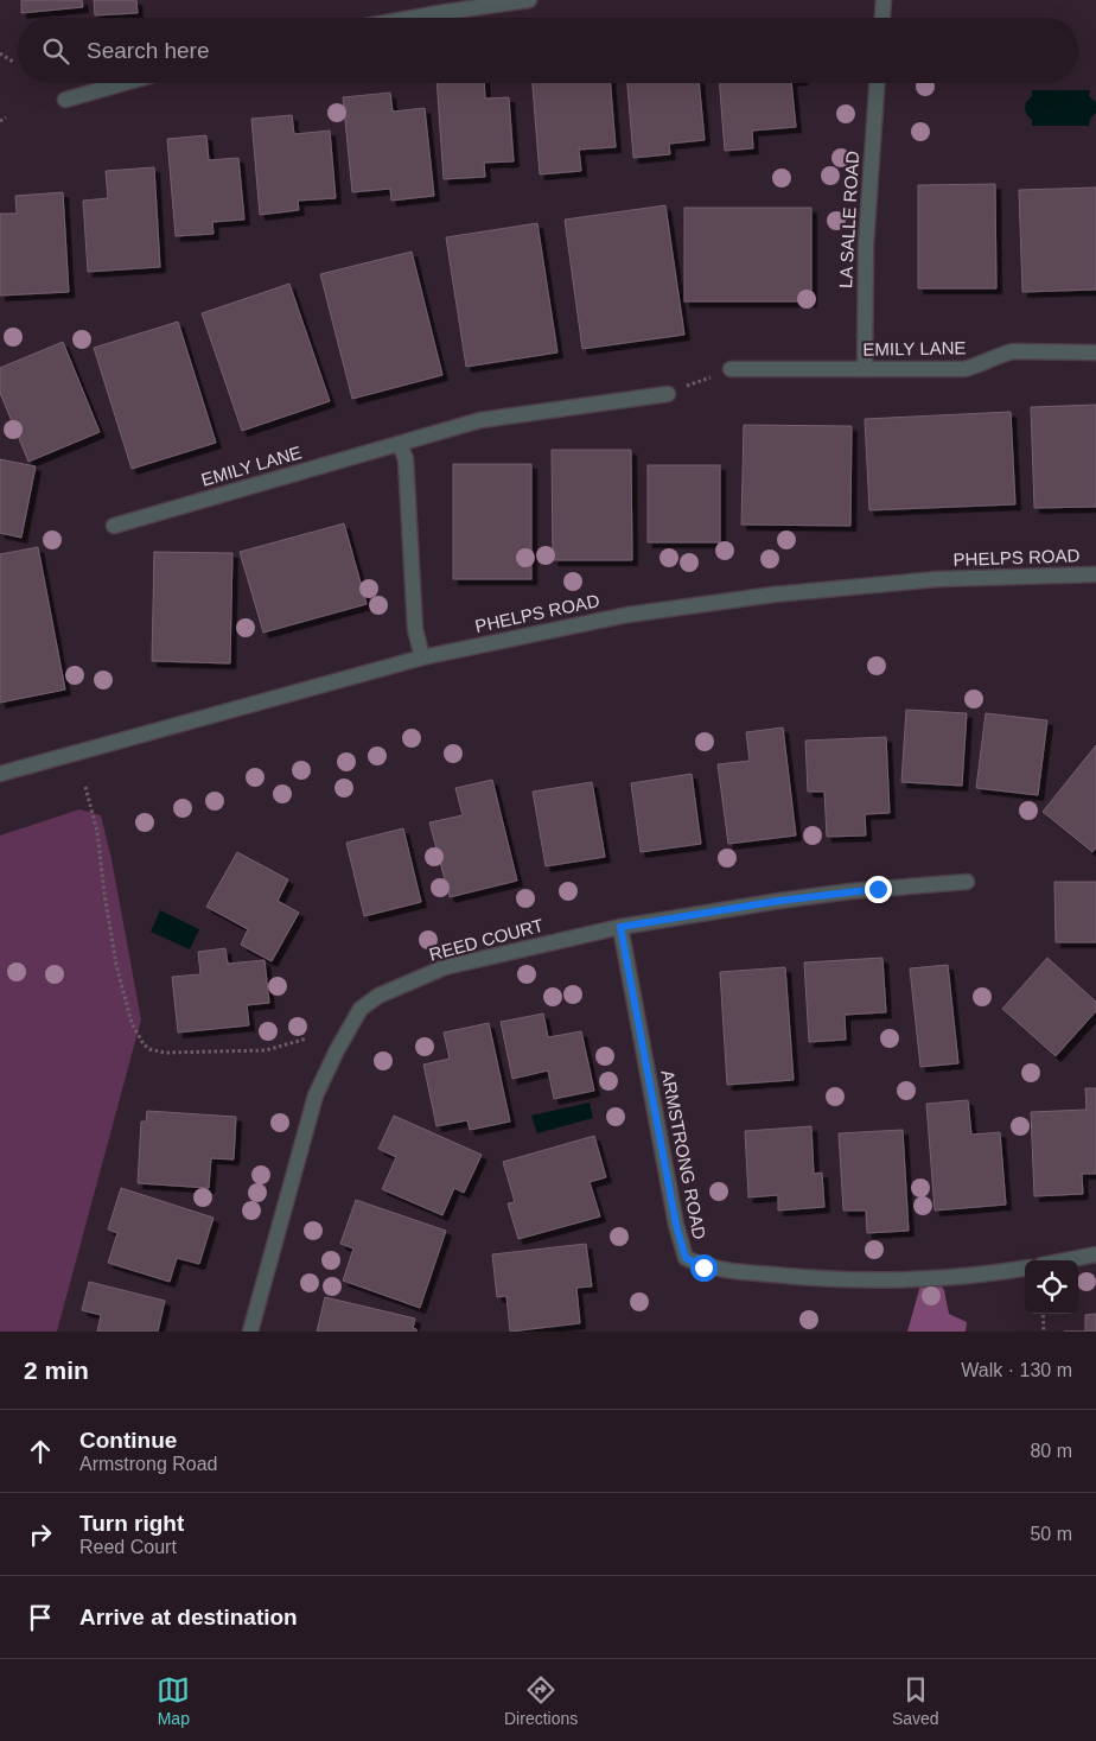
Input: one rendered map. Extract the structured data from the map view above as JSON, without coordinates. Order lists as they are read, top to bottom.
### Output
{
  "streets": {
    "street": [
      "LA SALLE ROAD",
      "EMILY LANE",
      "PHELPS ROAD",
      "REED COURT",
      "ARMSTRONG ROAD"
    ]
  },
  "crossings": [
    ["LA SALLE ROAD", "EMILY LANE"],
    ["REED COURT", "ARMSTRONG ROAD"]
  ],
  "page": {
    "search": "Search here",
    "heading": ["2 min", "Walk · 130 m"],
    "list": [
      ["Continue", "Armstrong Road", "80 m"],
      ["Turn right", "Reed Court", "50 m"],
      "Arrive at destination"
    ],
    "nav": ["Map", "Directions", "Saved"]
  }
}
